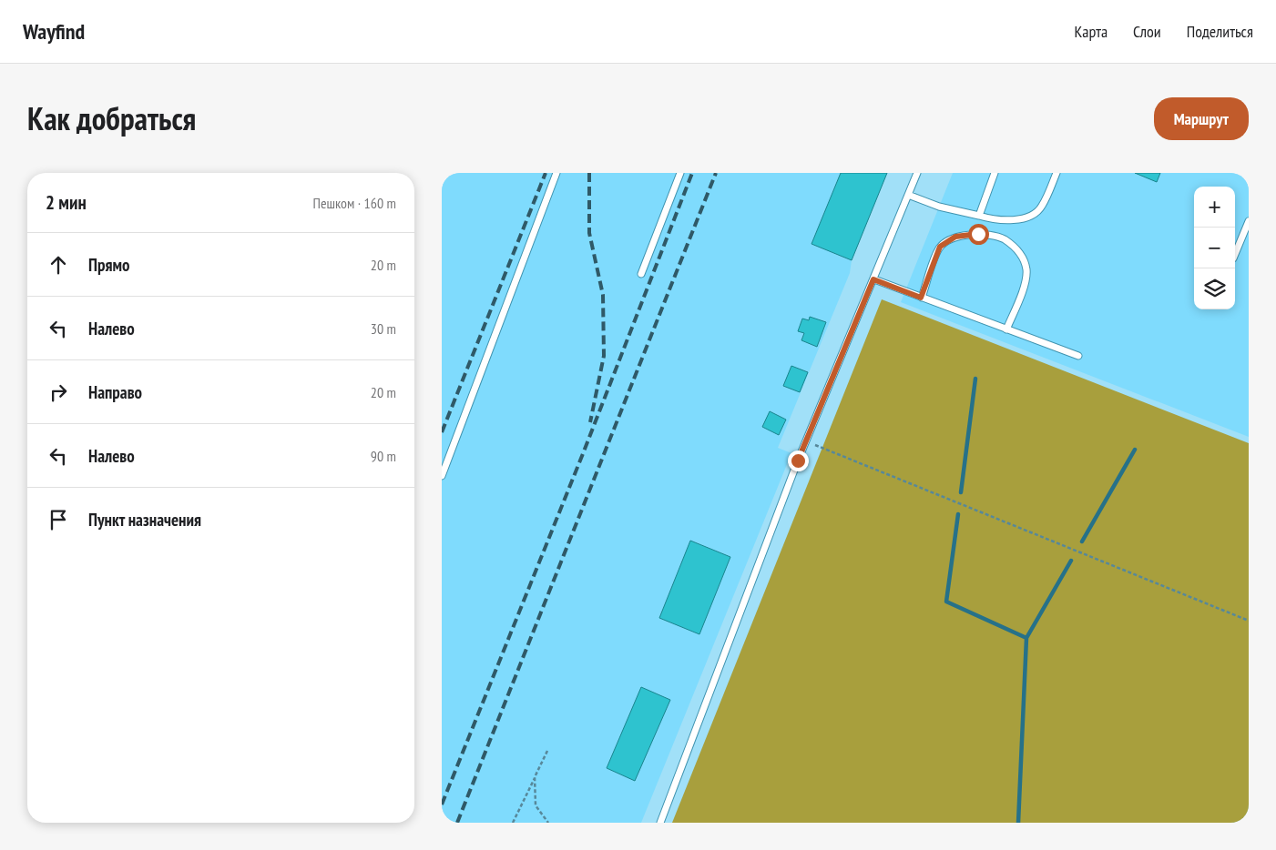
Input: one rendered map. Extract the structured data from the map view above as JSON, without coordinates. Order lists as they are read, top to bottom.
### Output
{
  "page": {
    "header": "Wayfind",
    "nav": ["Карта", "Слои", "Поделиться"],
    "title": "Как добраться",
    "buttons": "Маршрут",
    "heading": ["2 мин", "Пешком · 160 m"],
    "map_buttons": ["+", "−"],
    "list": [
      ["Прямо", "20 m"],
      ["Налево", "30 m"],
      ["Направо", "20 m"],
      ["Налево", "90 m"],
      "Пункт назначения"
    ]
  }
}
